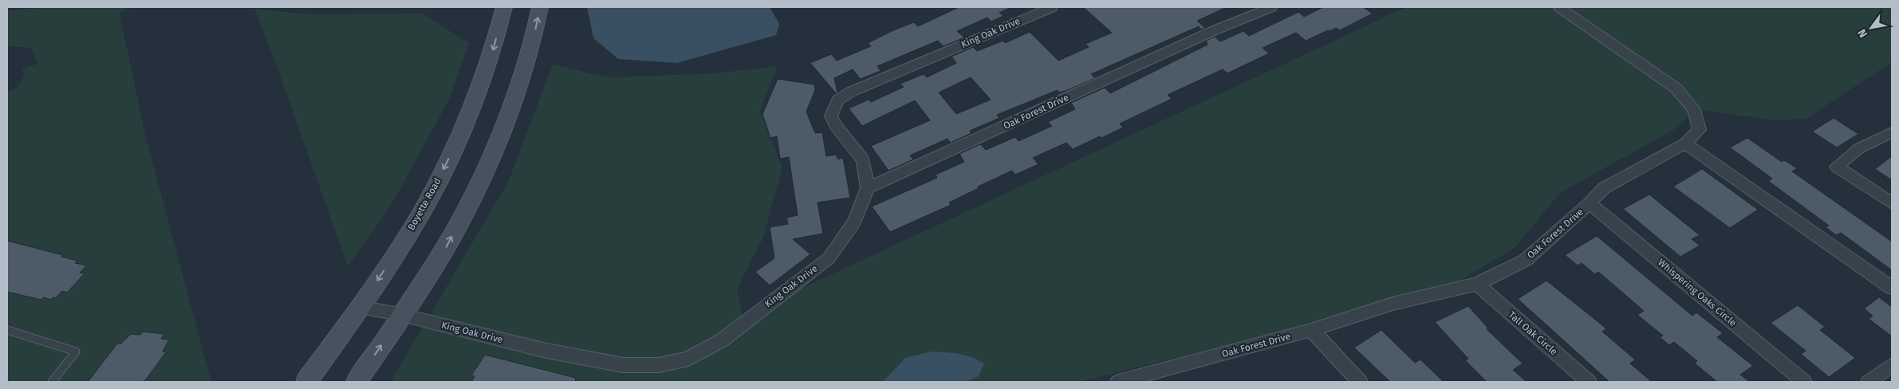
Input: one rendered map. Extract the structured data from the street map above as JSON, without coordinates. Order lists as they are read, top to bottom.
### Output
{
  "streets": {
    "main road": ["Boyette Road"],
    "street": [
      "King Oak Drive",
      "Oak Forest Drive",
      "Whispering Oaks Circle",
      "Tall Oak Circle"
    ]
  },
  "crossings": [
    ["King Oak Drive", "Oak Forest Drive"],
    ["King Oak Drive", "Boyette Road"],
    ["Oak Forest Drive", "Whispering Oaks Circle"],
    ["Oak Forest Drive", "Tall Oak Circle"]
  ],
  "north": "bottom left"
}
